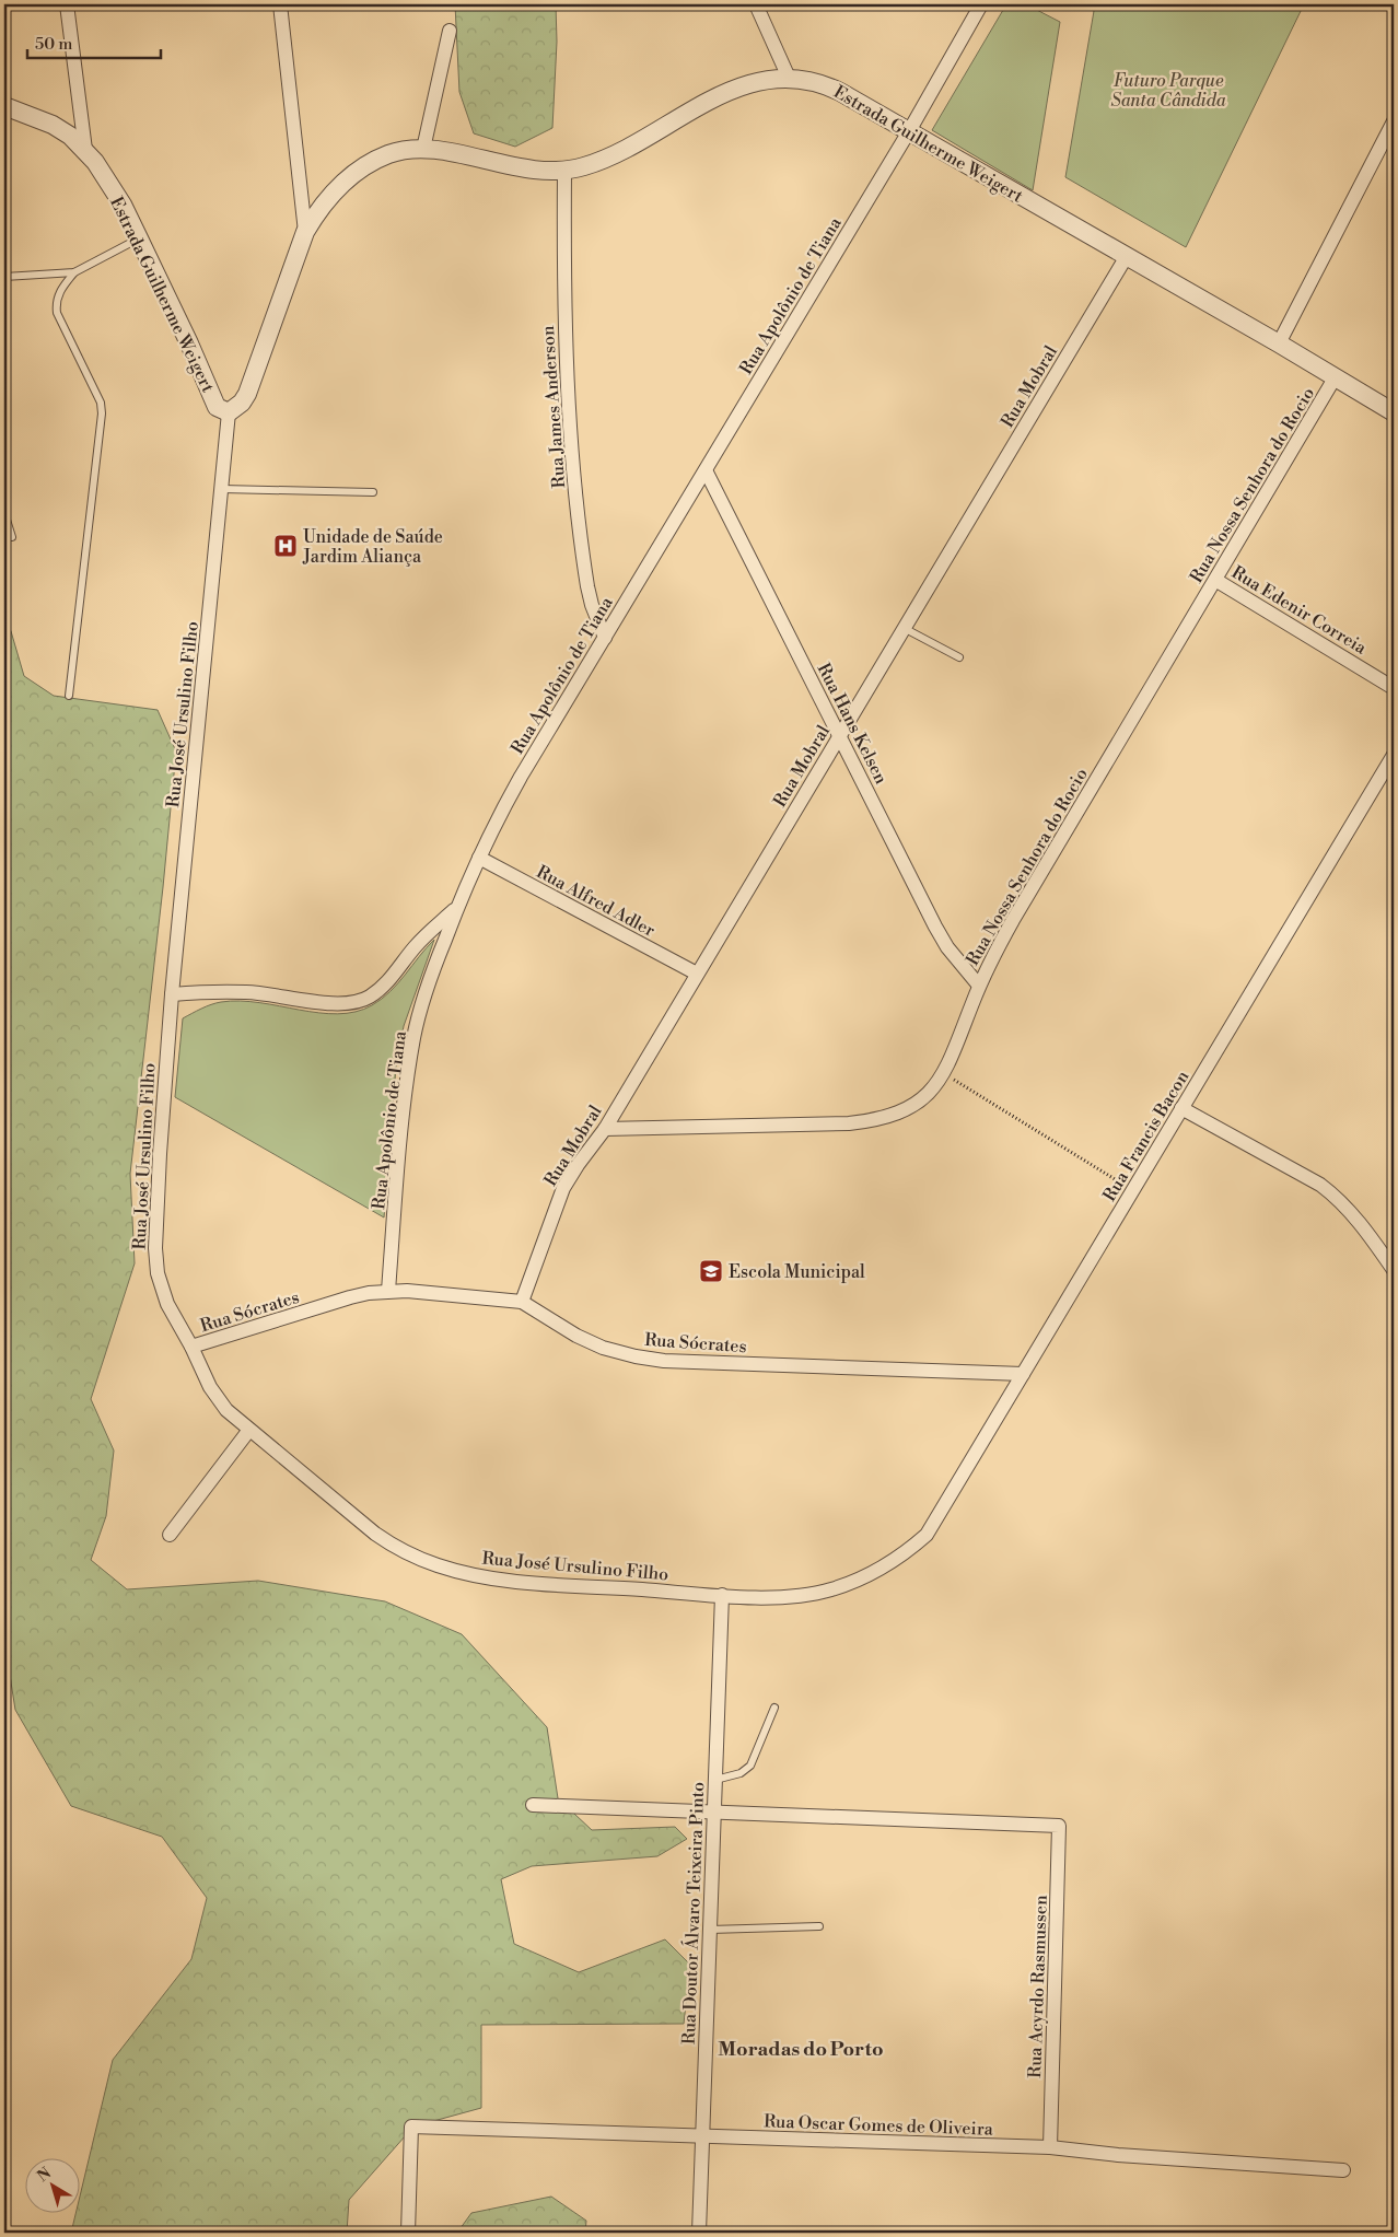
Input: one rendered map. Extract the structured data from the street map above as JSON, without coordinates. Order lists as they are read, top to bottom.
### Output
{
  "streets": {
    "street": [
      "Estrada Guilherme Weigert",
      "Rua Apolônio de Tiana",
      "Rua Mobral",
      "Rua James Anderson",
      "Rua Nossa Senhora do Rocio",
      "Rua Edenir Correia",
      "Rua José Ursulino Filho",
      "Rua Hans Kelsen",
      "Rua Alfred Adler",
      "Rua Francis Bacon",
      "Rua Sócrates",
      "Rua Doutor Álvaro Teixeira Pinto",
      "Rua Acyrdo Rasmussen",
      "Rua Oscar Gomes de Oliveira"
    ]
  },
  "crossings": [
    ["Estrada Guilherme Weigert", "Rua Apolônio de Tiana"],
    ["Estrada Guilherme Weigert", "Rua Mobral"],
    ["Estrada Guilherme Weigert", "Rua James Anderson"],
    ["Estrada Guilherme Weigert", "Rua Nossa Senhora do Rocio"],
    ["Estrada Guilherme Weigert", "Rua José Ursulino Filho"],
    ["Rua Apolônio de Tiana", "Rua James Anderson"],
    ["Rua Apolônio de Tiana", "Rua Hans Kelsen"],
    ["Rua Apolônio de Tiana", "Rua Alfred Adler"],
    ["Rua Apolônio de Tiana", "Rua Sócrates"],
    ["Rua Mobral", "Rua Nossa Senhora do Rocio"],
    ["Rua Mobral", "Rua Hans Kelsen"],
    ["Rua Mobral", "Rua Alfred Adler"],
    ["Rua Mobral", "Rua Sócrates"],
    ["Rua Nossa Senhora do Rocio", "Rua Edenir Correia"],
    ["Rua Nossa Senhora do Rocio", "Rua Hans Kelsen"],
    ["Rua José Ursulino Filho", "Rua Francis Bacon"],
    ["Rua José Ursulino Filho", "Rua Sócrates"],
    ["Rua José Ursulino Filho", "Rua Doutor Álvaro Teixeira Pinto"],
    ["Rua Francis Bacon", "Rua Sócrates"],
    ["Rua Doutor Álvaro Teixeira Pinto", "Rua Acyrdo Rasmussen"],
    ["Rua Doutor Álvaro Teixeira Pinto", "Rua Oscar Gomes de Oliveira"],
    ["Rua Acyrdo Rasmussen", "Rua Oscar Gomes de Oliveira"]
  ],
  "districts": ["Moradas do Porto"],
  "parks": ["Futuro Parque Santa Cândida"],
  "places": {
    "hospital": ["Unidade de Saúde Jardim Aliança"],
    "school or university": ["Escola Municipal"]
  },
  "scale_bar": "50 m",
  "north": "top left"
}
